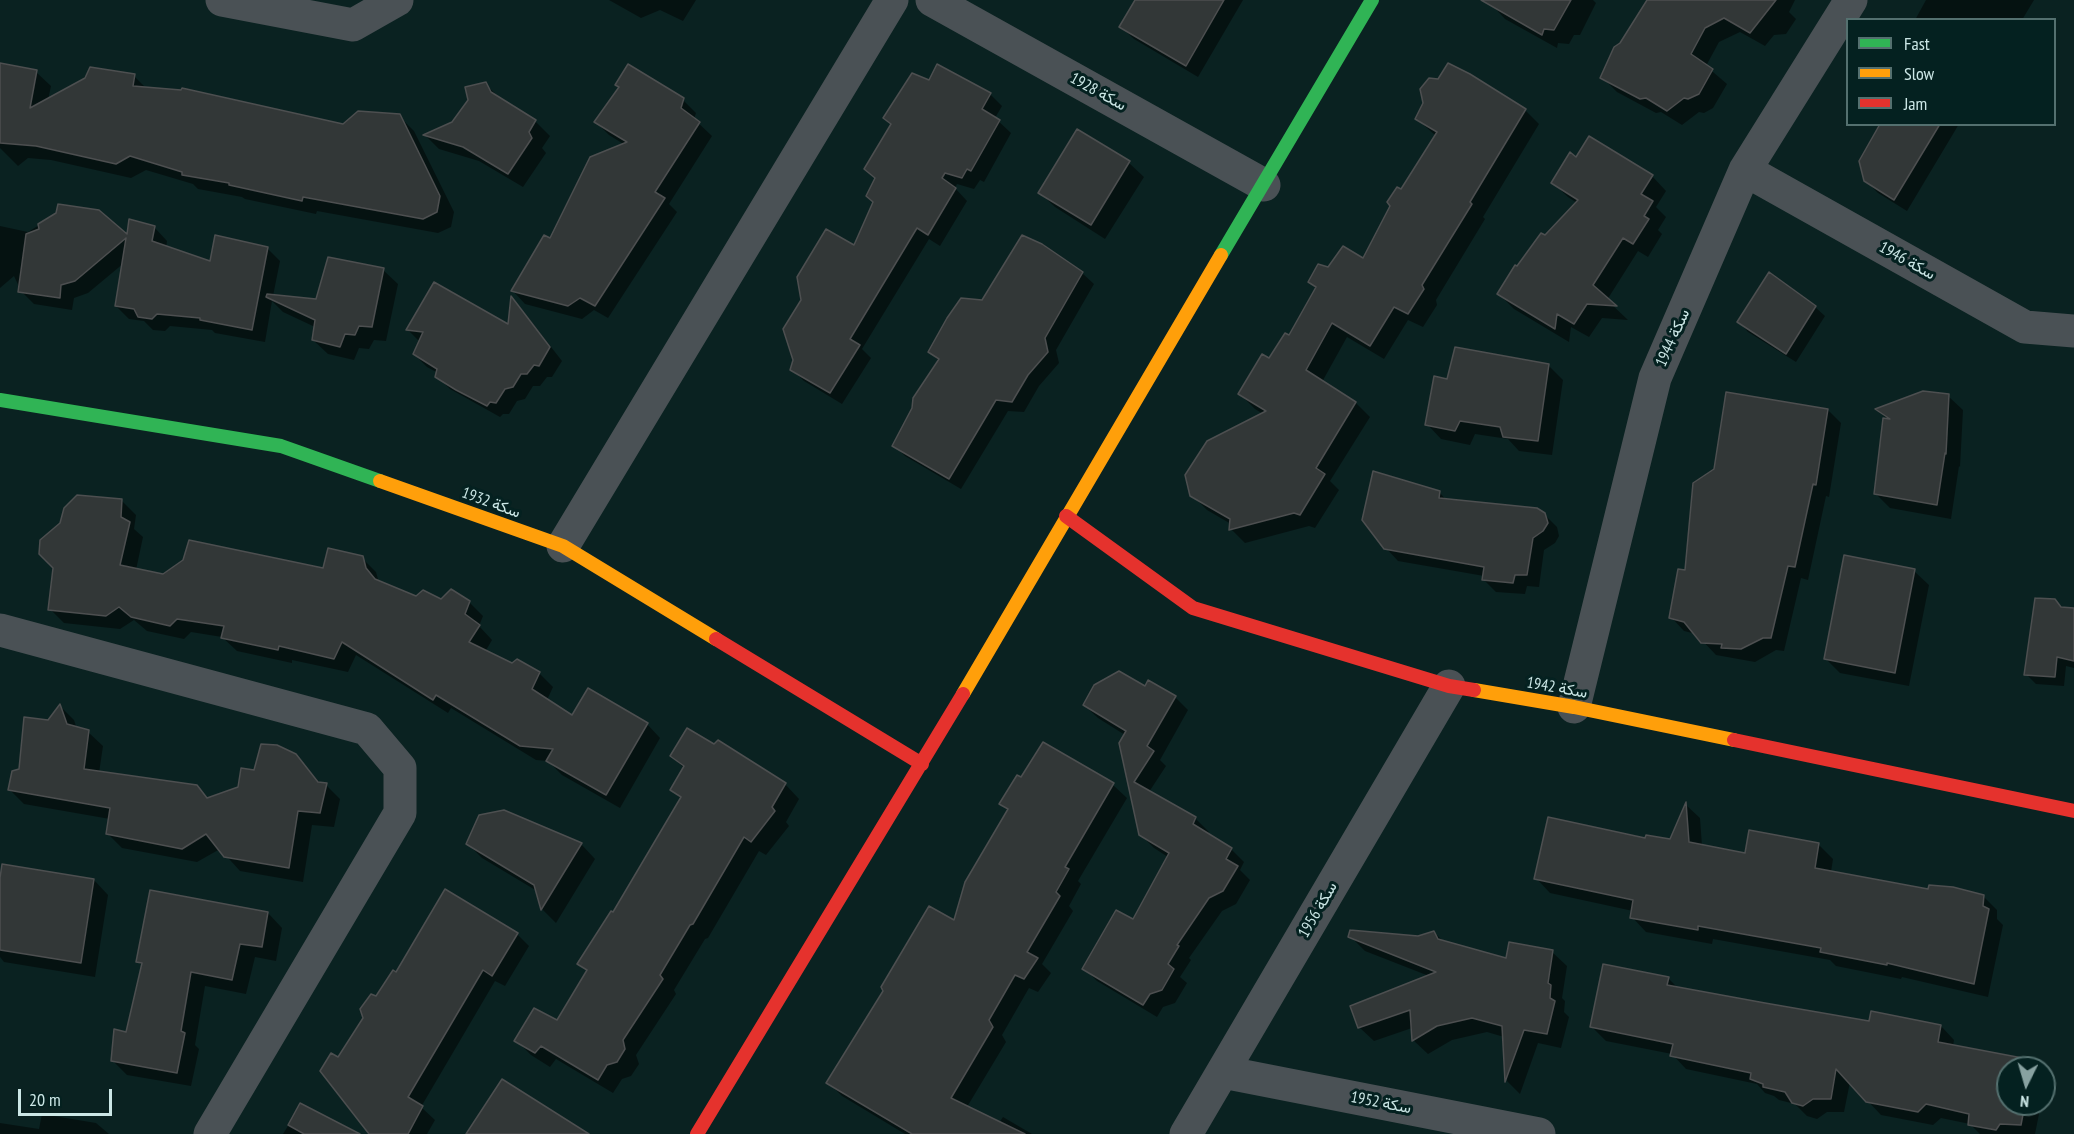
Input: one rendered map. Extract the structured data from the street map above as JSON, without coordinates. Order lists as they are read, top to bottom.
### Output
{
  "streets": {
    "street": [
      "سكة 1928",
      "سكة 1946",
      "سكة 1944",
      "سكة 1932",
      "سكة 1942",
      "سكة 1956",
      "سكة 1952"
    ]
  },
  "crossings": [
    ["سكة 1946", "سكة 1944"],
    ["سكة 1944", "سكة 1942"],
    ["سكة 1942", "سكة 1956"],
    ["سكة 1956", "سكة 1952"]
  ],
  "legend": ["Fast", "Slow", "Jam"],
  "scale_bar": "20 m",
  "north": "bottom"
}
